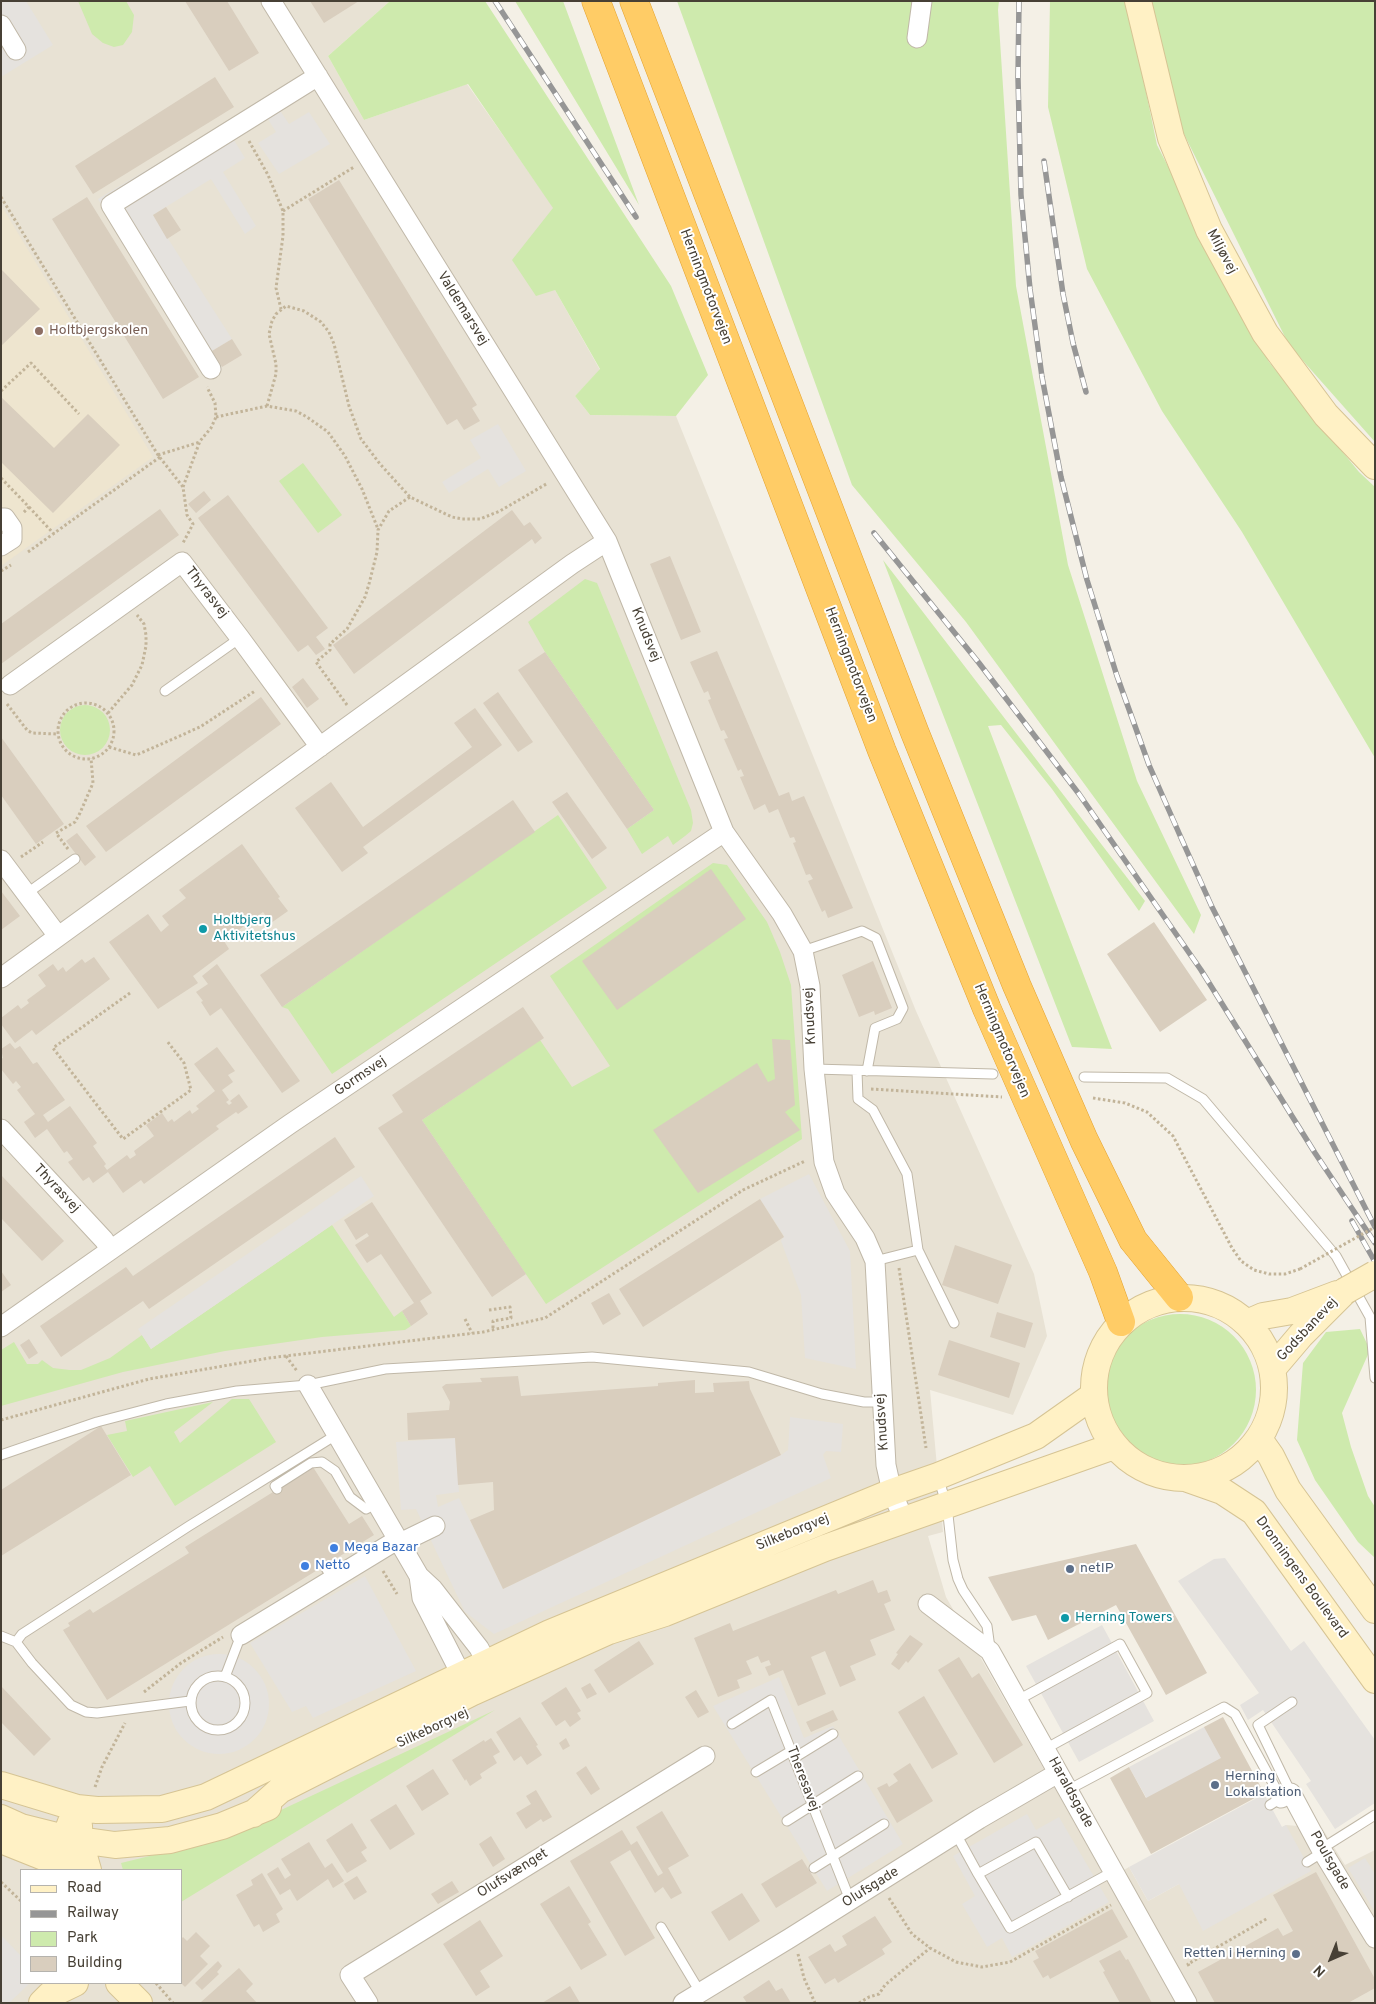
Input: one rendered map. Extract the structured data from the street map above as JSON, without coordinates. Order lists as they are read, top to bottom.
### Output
{
  "streets": {
    "highway": ["Herningmotorvejen"],
    "main road": [
      "Miljøvej",
      "Godsbanevej",
      "Silkeborgvej",
      "Dronningens Boulevard"
    ],
    "street": [
      "Valdemarsvej",
      "Thyrasvej",
      "Knudsvej",
      "Gormsvej",
      "Haraldsgade",
      "Poulsgade",
      "Olufsvænget",
      "Olufsgade"
    ],
    "lane": ["Theresavej"]
  },
  "crossings": [
    ["Valdemarsvej", "Knudsvej"],
    ["Thyrasvej", "Gormsvej"],
    ["Knudsvej", "Gormsvej"],
    ["Knudsvej", "Silkeborgvej"],
    ["Theresavej", "Olufsgade"],
    ["Haraldsgade", "Olufsgade"]
  ],
  "places": [
    "Holtbjergskolen",
    "Holtbjerg Aktivitetshus",
    "Mega Bazar",
    "Netto",
    "netIP",
    "Herning Towers",
    "Herning Lokalstation",
    "Retten i Herning"
  ],
  "legend": [
    "Road",
    "Railway",
    "Park",
    "Building"
  ],
  "north": "bottom left"
}
